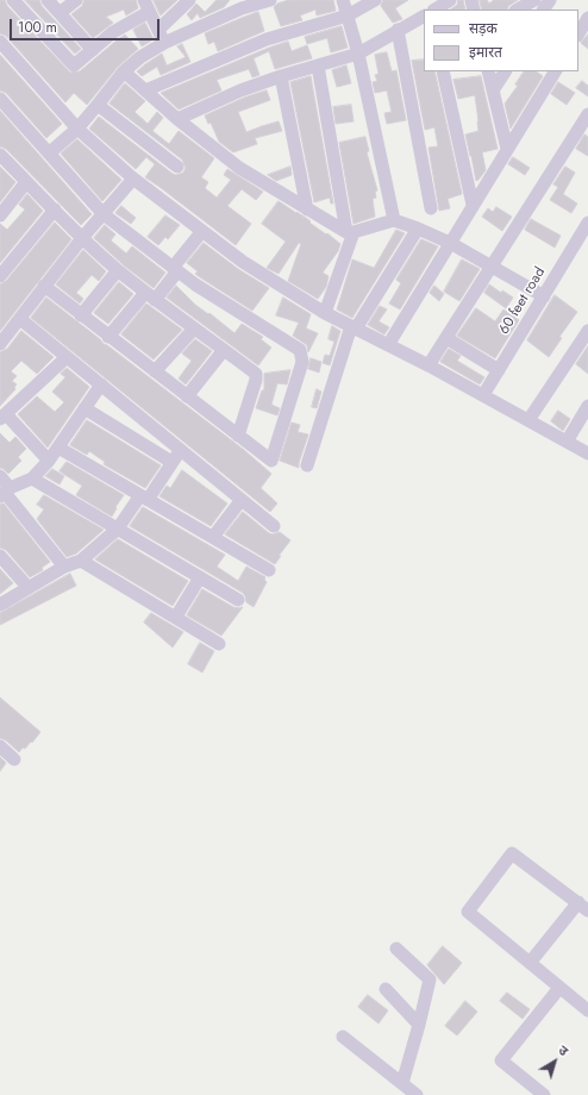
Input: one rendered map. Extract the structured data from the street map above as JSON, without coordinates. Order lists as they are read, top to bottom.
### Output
{
  "streets": {
    "street": ["60 feet road"]
  },
  "legend": ["सड़क", "इमारत"],
  "scale_bar": "100 m",
  "north": "top right"
}
